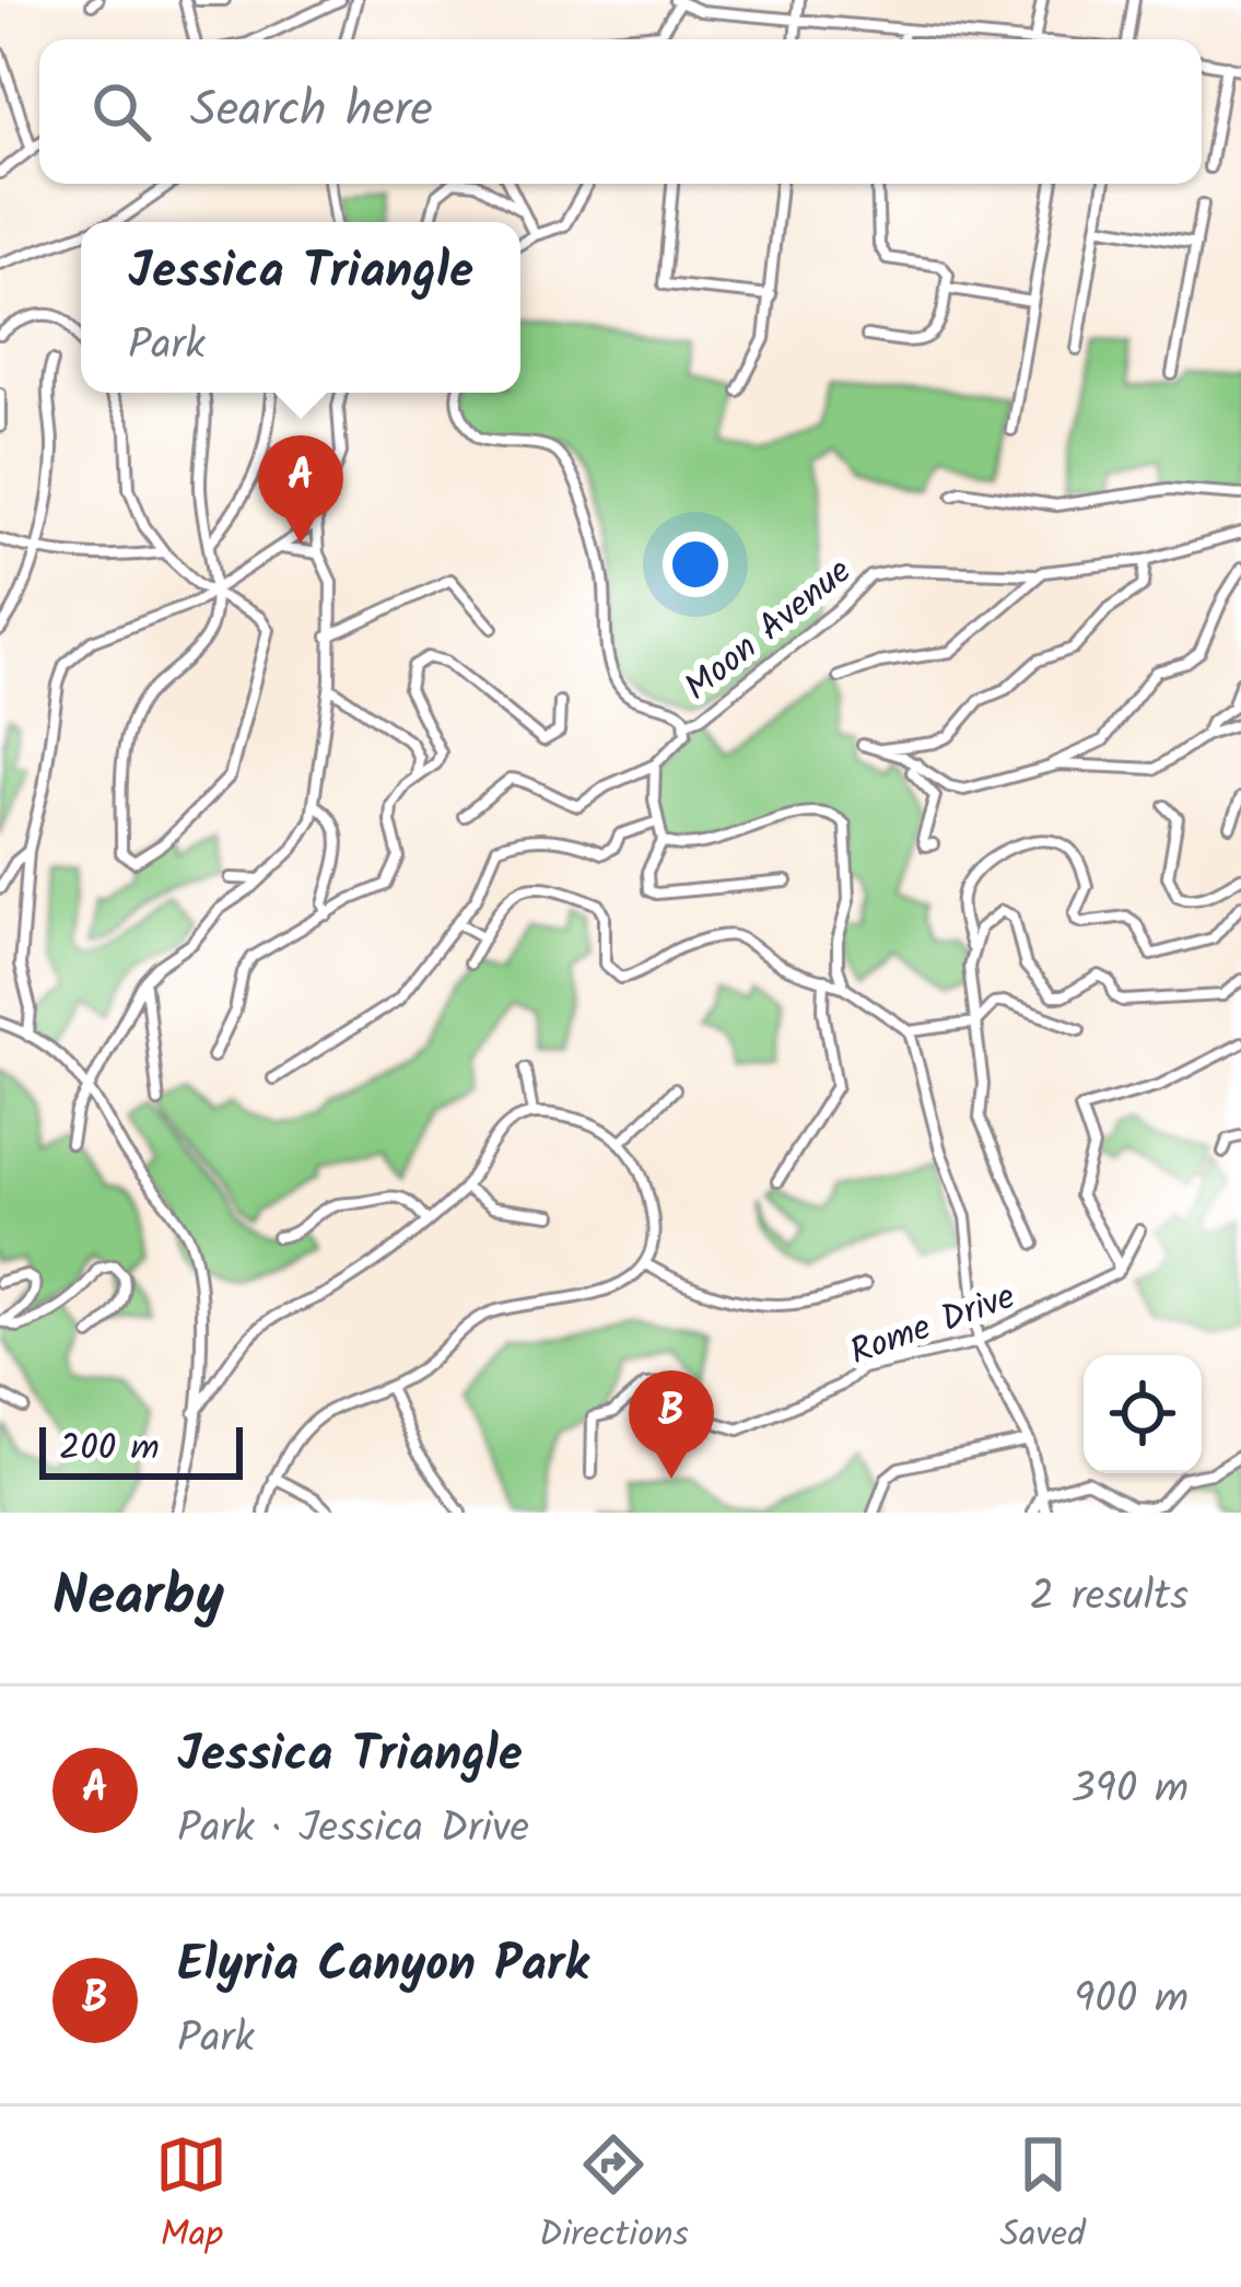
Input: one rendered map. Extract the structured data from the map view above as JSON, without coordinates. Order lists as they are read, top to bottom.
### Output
{
  "streets": {
    "street": ["Moon Avenue", "Rome Drive"]
  },
  "scale_bar": "200 m",
  "page": {
    "search": "Search here",
    "popup": ["Jessica Triangle", "Park"],
    "pins": ["A", "B"],
    "scale": "200 m",
    "heading": ["Nearby", "2 results"],
    "list": [
      {
        "mark": "A",
        "name": "Jessica Triangle",
        "note": "Park · Jessica Drive",
        "value": "390 m"
      },
      {
        "mark": "B",
        "name": "Elyria Canyon Park",
        "note": "Park",
        "value": "900 m"
      }
    ],
    "nav": ["Map", "Directions", "Saved"]
  }
}
